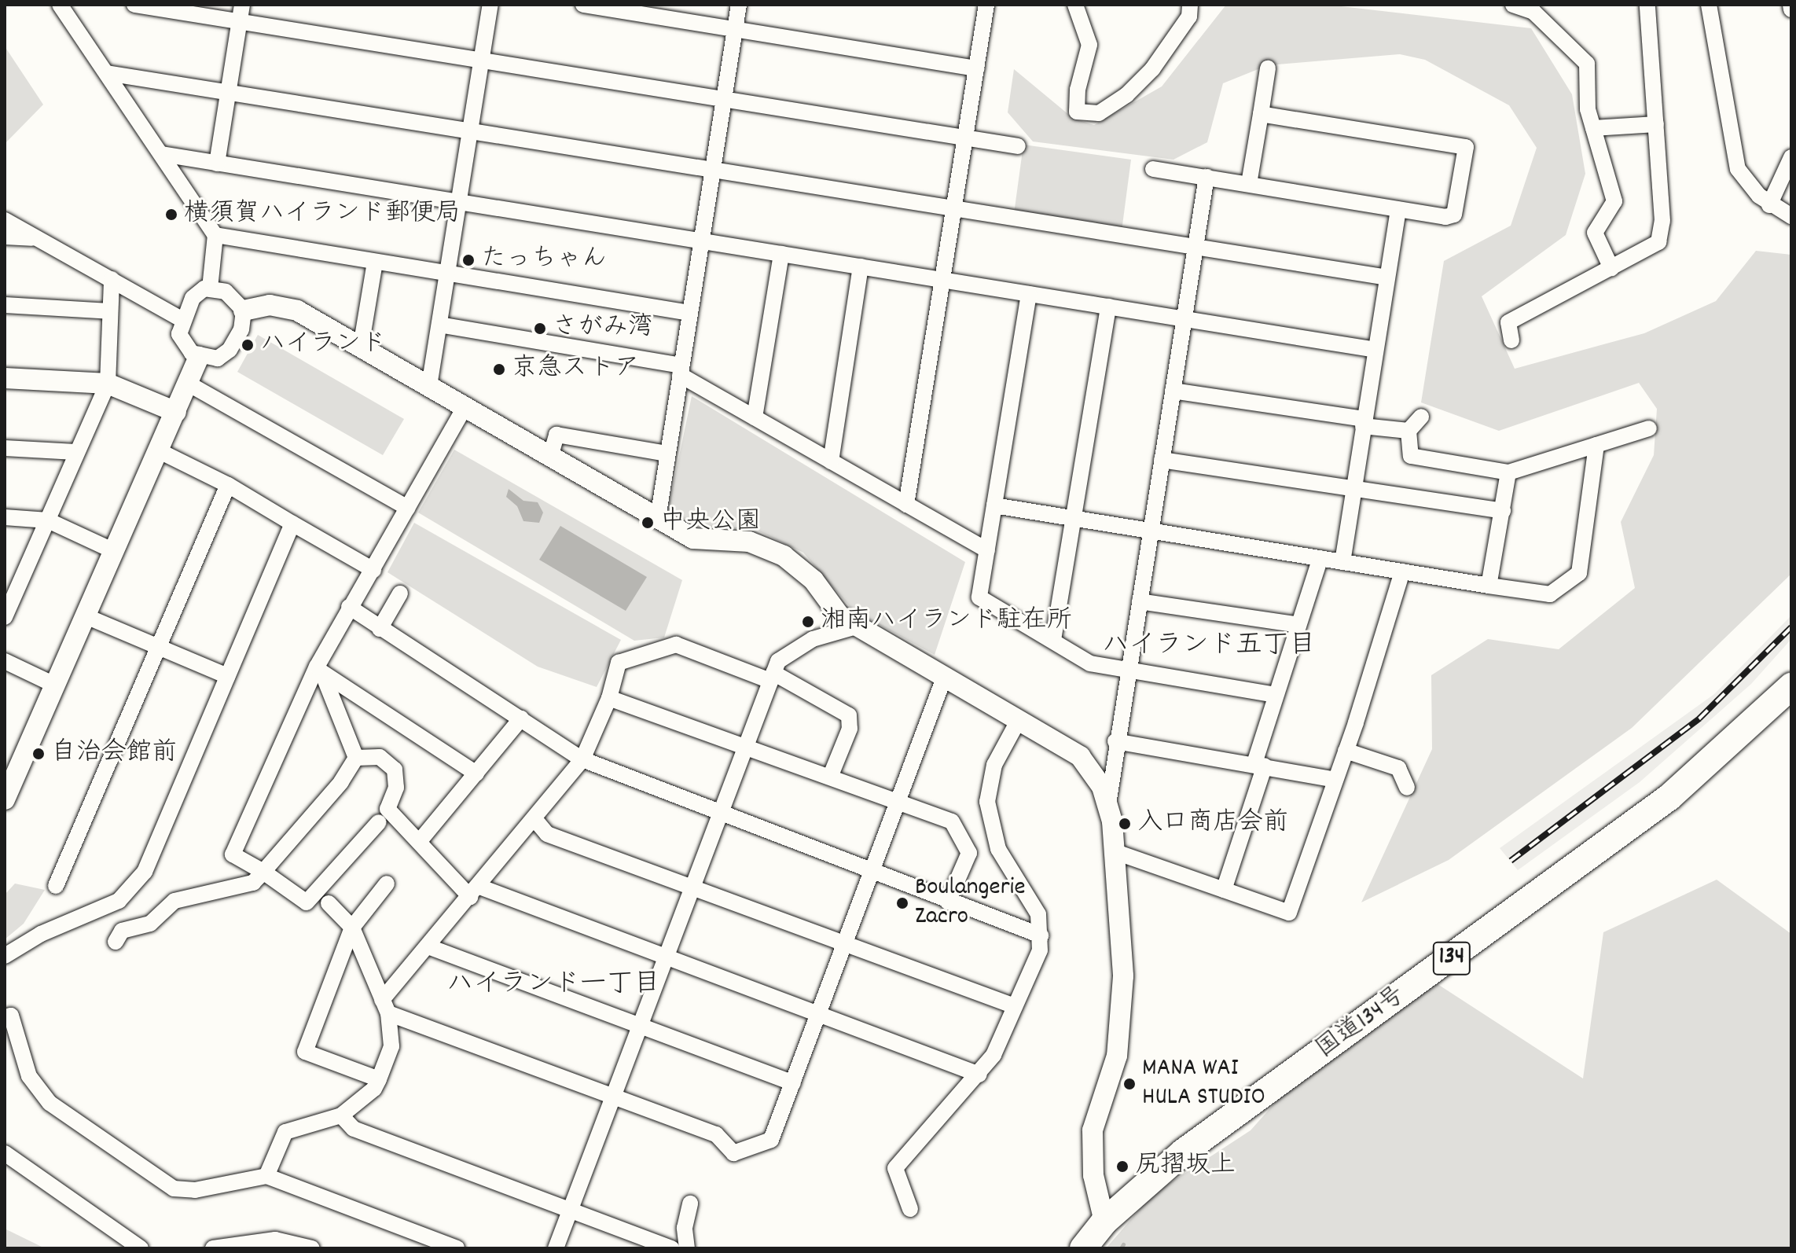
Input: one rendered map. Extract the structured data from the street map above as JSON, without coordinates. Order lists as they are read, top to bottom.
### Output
{
  "streets": {
    "highway": ["134", "国道134号"]
  },
  "districts": ["ハイランド五丁目", "ハイランド一丁目"],
  "places": [
    "横須賀ハイランド郵便局",
    "たっちゃん",
    "さがみ湾",
    "ハイランド",
    "京急ストア",
    "中央公園",
    "湘南ハイランド駐在所",
    "自治会館前",
    "入口商店会前",
    "Boulangerie Zacro",
    "MANA WAI HULA STUDIO",
    "尻摺坂上"
  ]
}
